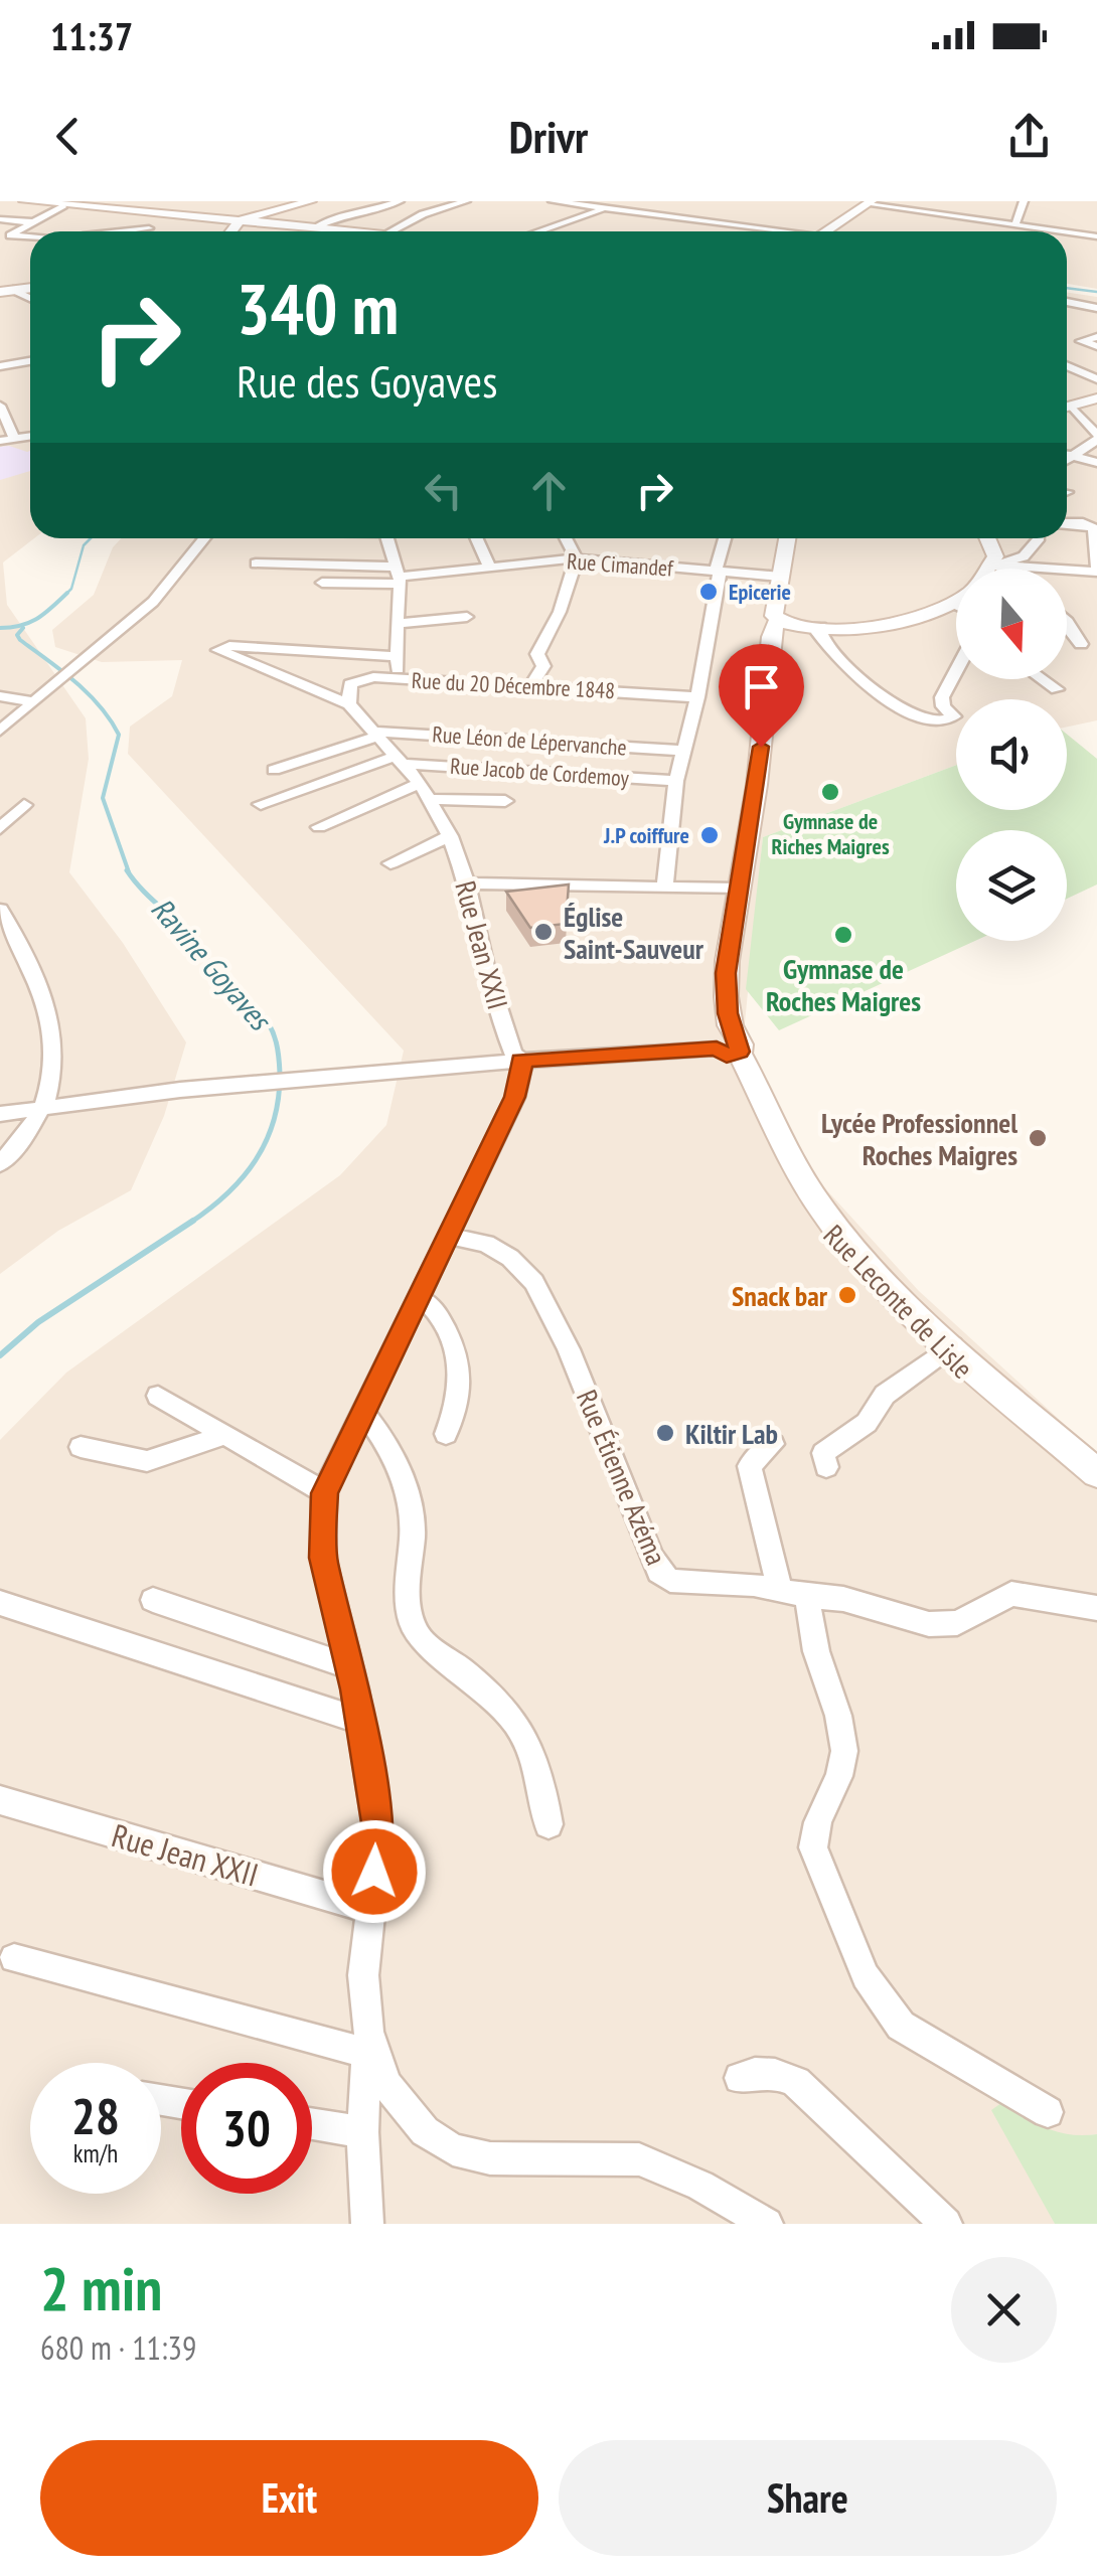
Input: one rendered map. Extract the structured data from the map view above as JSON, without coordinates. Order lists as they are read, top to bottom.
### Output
{
  "streets": {
    "main road": ["Rue Leconte de Lisle"],
    "street": [
      "Rue Cimandef",
      "Rue du 20 Décembre 1848",
      "Rue Léon de Lépervanche",
      "Rue Jacob de Cordemoy",
      "Rue Jean XXII",
      "Rue Étienne Azéma"
    ]
  },
  "crossings": [
    ["Rue du 20 Décembre 1848", "Rue Jean XXII"],
    ["Rue Léon de Lépervanche", "Rue Jean XXII"],
    ["Rue Jacob de Cordemoy", "Rue Jean XXII"]
  ],
  "water": ["Ravine Goyaves"],
  "places": [
    "Epicerie",
    "Gymnase de Riches Maigres",
    "J.P coiffure",
    "Église Saint-Sauveur",
    "Gymnase de Roches Maigres",
    "Lycée Professionnel Roches Maigres",
    "Snack bar",
    "Kiltir Lab"
  ],
  "north": "bottom",
  "page": {
    "status": "11:37",
    "header": "Drivr",
    "turn": ["340 m", "Rue des Goyaves"],
    "speed": "28 km/h",
    "limit": "30",
    "heading": ["2 min", "680 m · 11:39"],
    "buttons": ["Exit", "Share"]
  }
}
